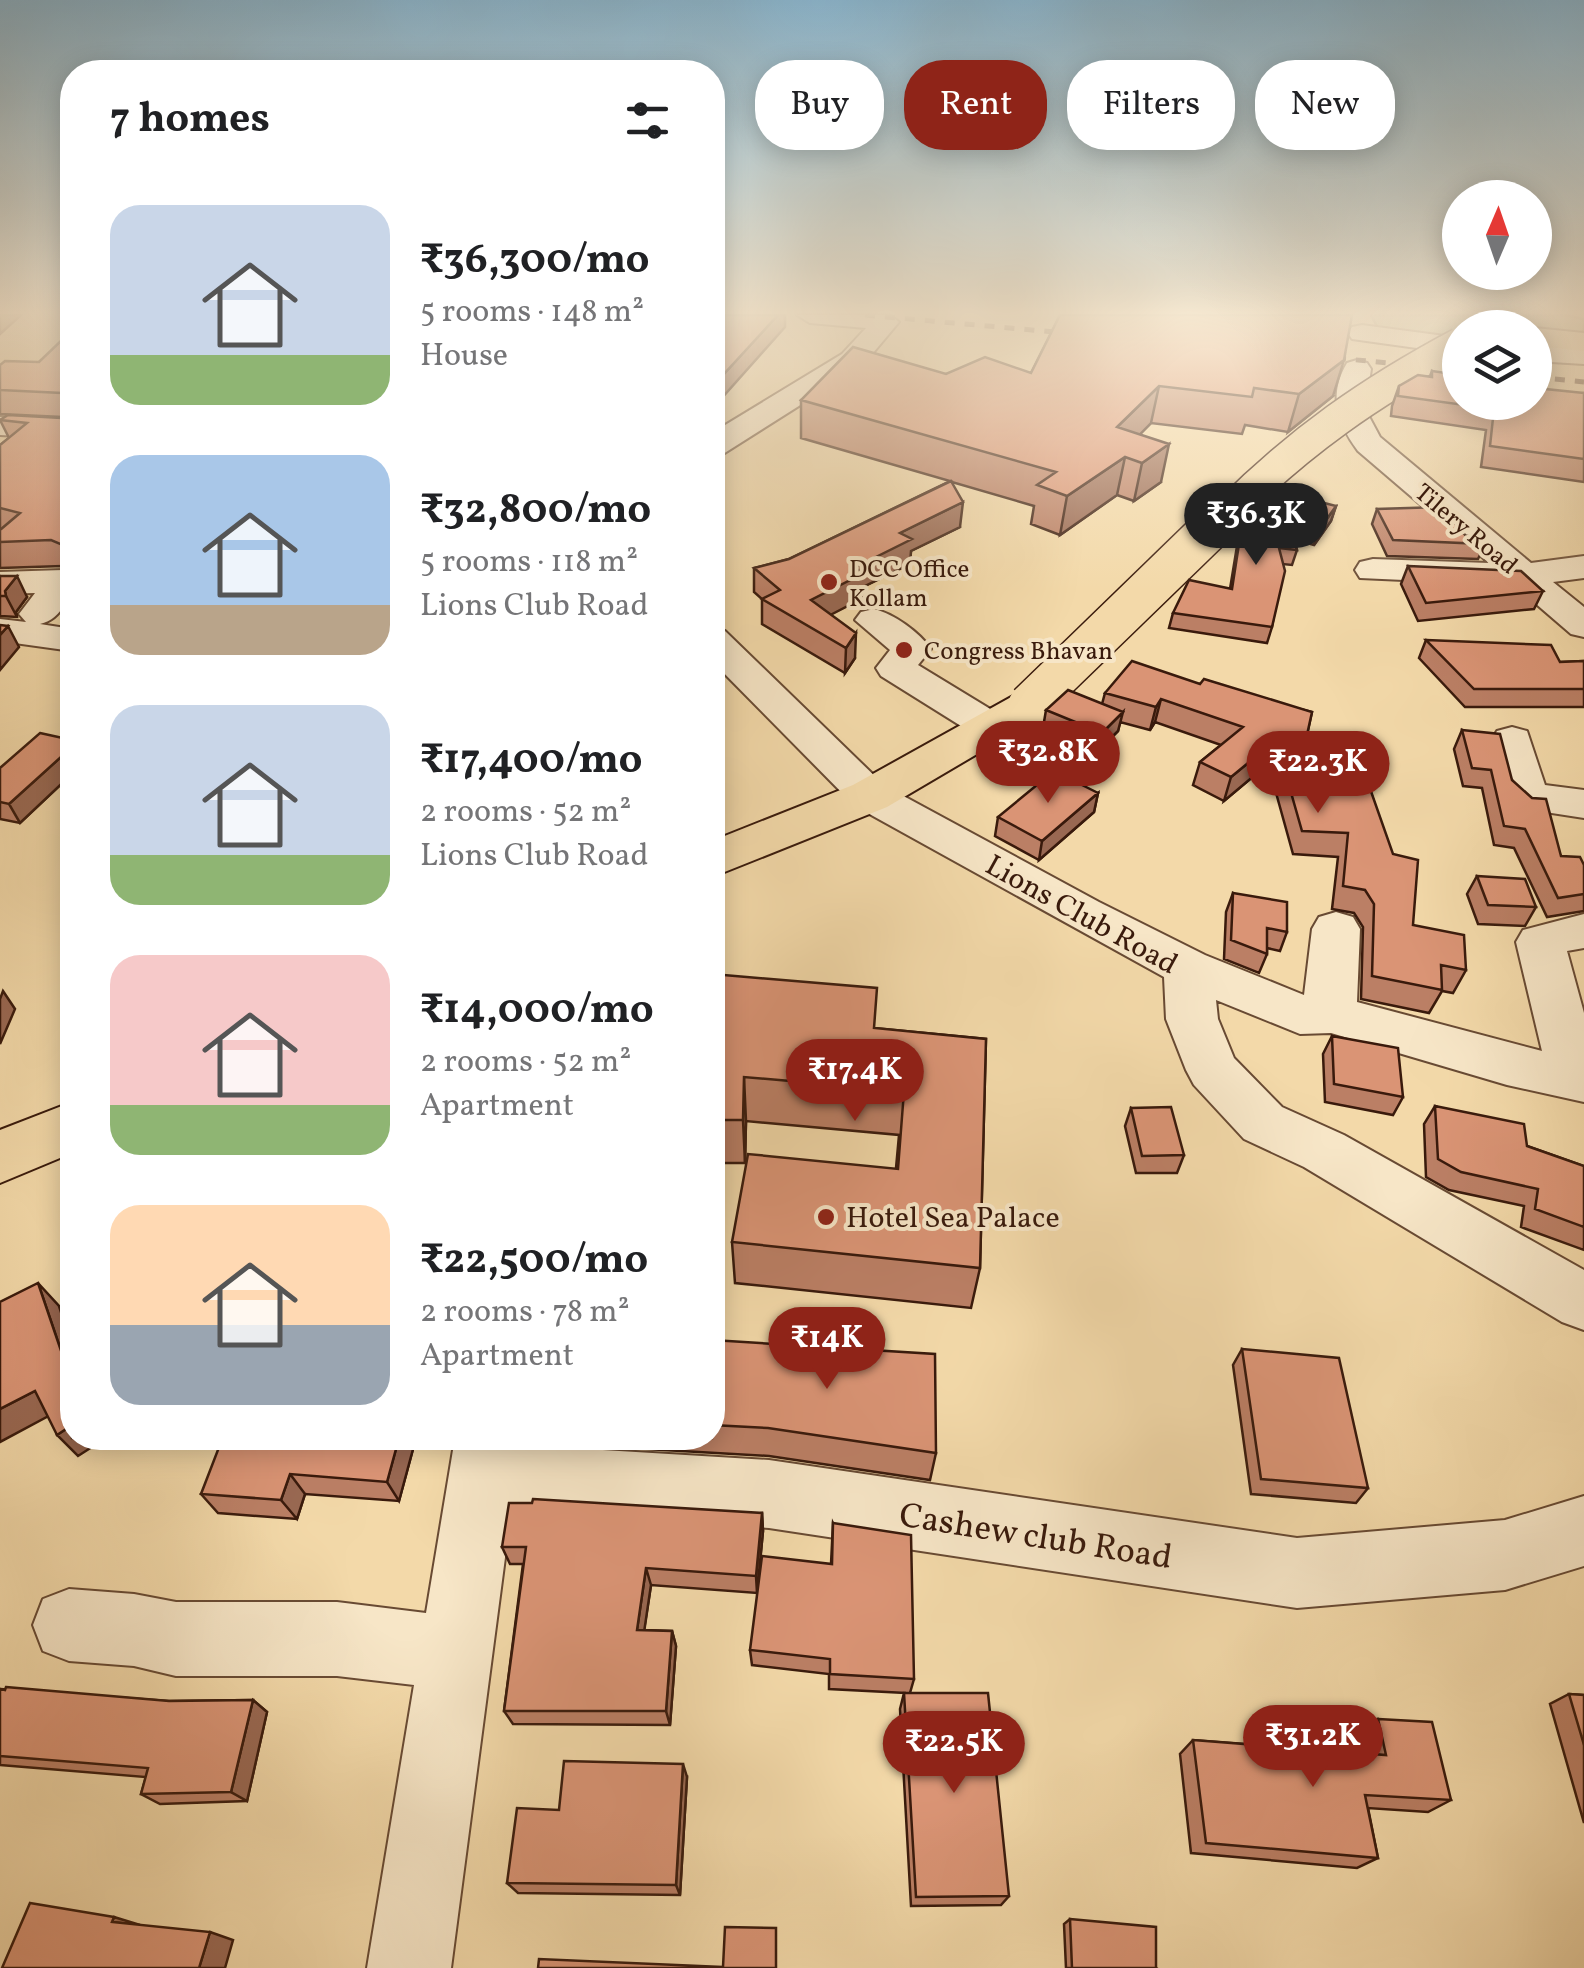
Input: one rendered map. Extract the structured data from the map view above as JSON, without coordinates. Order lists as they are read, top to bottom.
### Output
{
  "streets": {
    "street": ["Tilery Road", "Lions Club Road", "Cashew club Road"]
  },
  "places": ["DCC Office Kollam", "Congress Bhavan", "Hotel Sea Palace"],
  "north": "top",
  "page": {
    "chip": [
      "Buy",
      "Rent",
      "Filters",
      "New"
    ],
    "heading": "7 homes",
    "list": [
      {
        "name": "₹36,300/mo",
        "note": "5 rooms · 148 m² · House"
      },
      {
        "name": "₹32,800/mo",
        "note": "5 rooms · 118 m² · Lions Club Road"
      },
      {
        "name": "₹17,400/mo",
        "note": "2 rooms · 52 m² · Lions Club Road"
      },
      {
        "name": "₹14,000/mo",
        "note": "2 rooms · 52 m² · Apartment"
      },
      {
        "name": "₹22,500/mo",
        "note": "2 rooms · 78 m² · Apartment"
      }
    ],
    "price": [
      "₹36.3K",
      "₹32.8K",
      "₹22.3K",
      "₹17.4K",
      "₹14K",
      "₹31.2K",
      "₹22.5K"
    ]
  }
}
